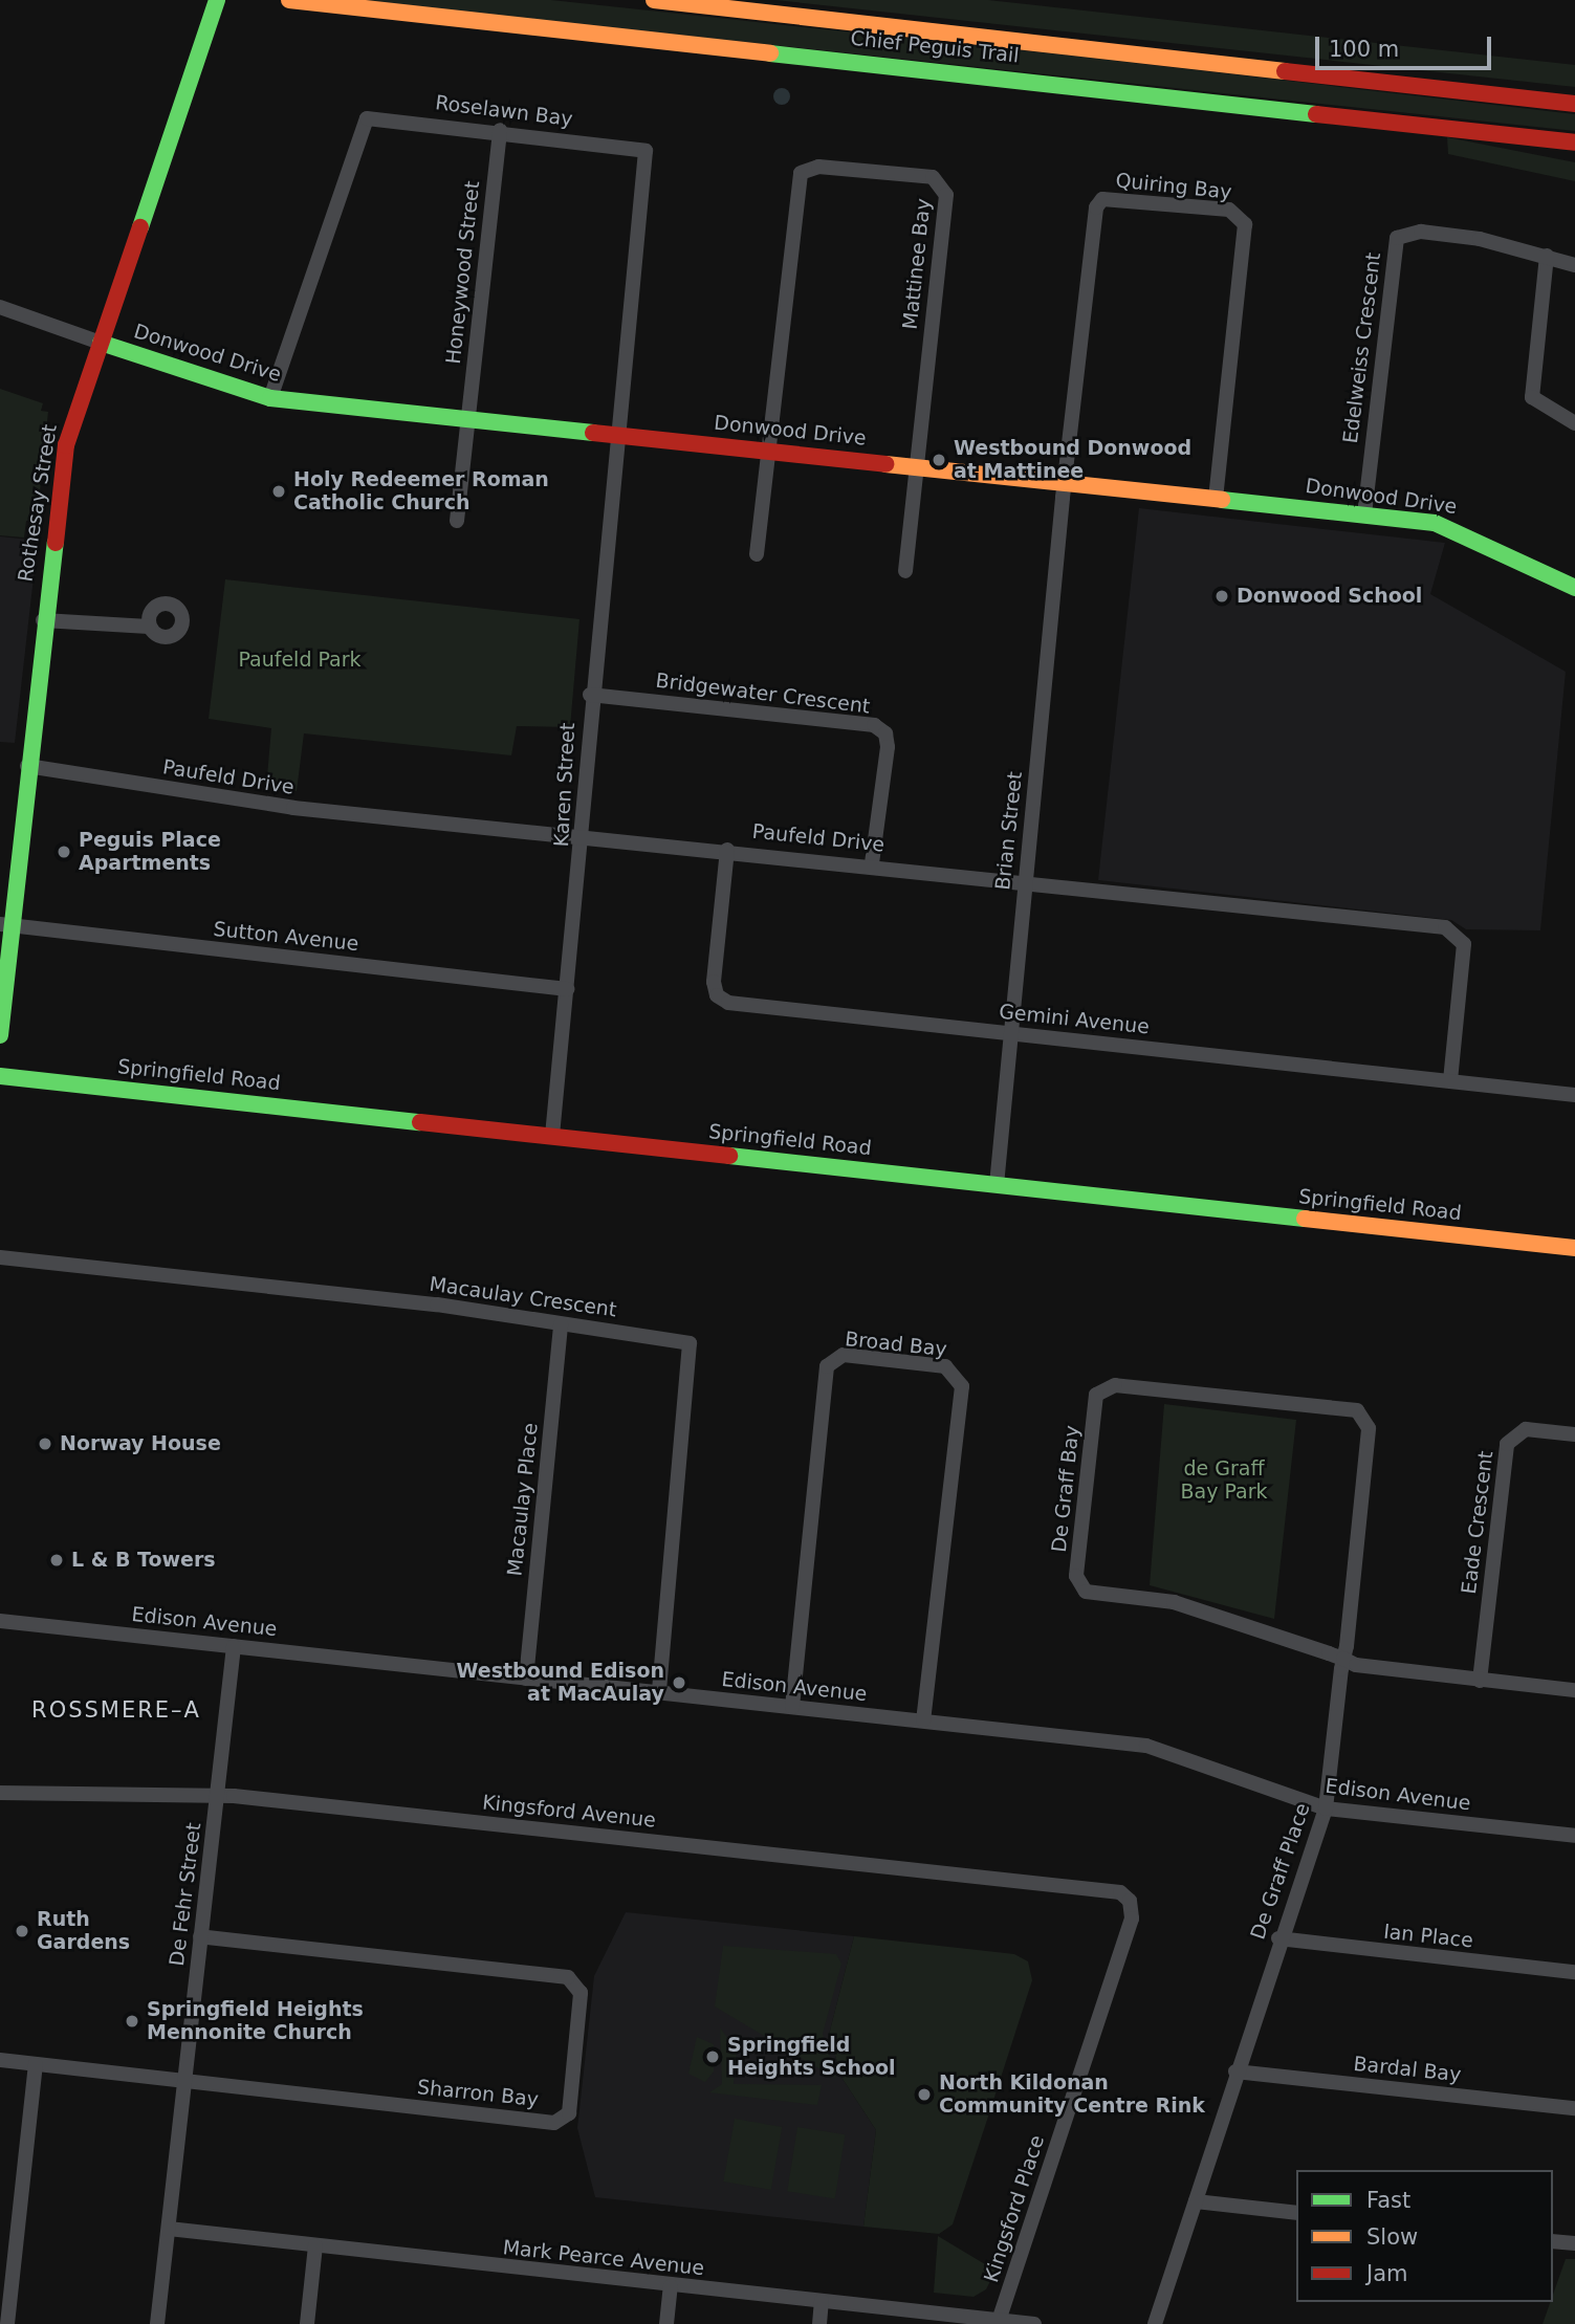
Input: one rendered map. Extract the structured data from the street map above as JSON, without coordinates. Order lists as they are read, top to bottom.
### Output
{
  "streets": {
    "street": [
      "Chief Peguis Trail",
      "Roselawn Bay",
      "Quiring Bay",
      "Mattinee Bay",
      "Honeywood Street",
      "Edelweiss Crescent",
      "Donwood Drive",
      "Rothesay Street",
      "Bridgewater Crescent",
      "Paufeld Drive",
      "Karen Street",
      "Brian Street",
      "Sutton Avenue",
      "Gemini Avenue",
      "Springfield Road",
      "Macaulay Crescent",
      "Broad Bay",
      "De Graff Bay",
      "Macaulay Place",
      "Eade Crescent",
      "Edison Avenue",
      "Kingsford Avenue",
      "De Graff Place",
      "De Fehr Street",
      "Ian Place",
      "Bardal Bay",
      "Sharron Bay",
      "Kingsford Place",
      "Mark Pearce Avenue"
    ]
  },
  "crossings": [
    ["Roselawn Bay", "Honeywood Street"],
    ["Roselawn Bay", "Donwood Drive"],
    ["Roselawn Bay", "Karen Street"],
    ["Quiring Bay", "Donwood Drive"],
    ["Quiring Bay", "Brian Street"],
    ["Mattinee Bay", "Donwood Drive"],
    ["Honeywood Street", "Donwood Drive"],
    ["Edelweiss Crescent", "Donwood Drive"],
    ["Donwood Drive", "Rothesay Street"],
    ["Donwood Drive", "Karen Street"],
    ["Donwood Drive", "Brian Street"],
    ["Rothesay Street", "Paufeld Drive"],
    ["Rothesay Street", "Sutton Avenue"],
    ["Bridgewater Crescent", "Paufeld Drive"],
    ["Bridgewater Crescent", "Karen Street"],
    ["Paufeld Drive", "Karen Street"],
    ["Paufeld Drive", "Brian Street"],
    ["Paufeld Drive", "Gemini Avenue"],
    ["Karen Street", "Sutton Avenue"],
    ["Karen Street", "Springfield Road"],
    ["Brian Street", "Gemini Avenue"],
    ["Brian Street", "Springfield Road"],
    ["Macaulay Crescent", "Macaulay Place"],
    ["Macaulay Crescent", "Edison Avenue"],
    ["Broad Bay", "Edison Avenue"],
    ["De Graff Bay", "De Graff Place"],
    ["Macaulay Place", "Edison Avenue"],
    ["Edison Avenue", "De Graff Place"],
    ["Edison Avenue", "De Fehr Street"],
    ["Kingsford Avenue", "De Fehr Street"],
    ["Kingsford Avenue", "Kingsford Place"],
    ["De Graff Place", "Ian Place"],
    ["De Graff Place", "Bardal Bay"],
    ["De Fehr Street", "Sharron Bay"],
    ["De Fehr Street", "Mark Pearce Avenue"],
    ["Kingsford Place", "Mark Pearce Avenue"]
  ],
  "districts": ["ROSSMERE–A"],
  "parks": ["Paufeld Park", "de Graff Bay Park"],
  "places": [
    "Westbound Donwood at Mattinee",
    "Holy Redeemer Roman Catholic Church",
    "Donwood School",
    "Peguis Place Apartments",
    "Norway House",
    "L & B Towers",
    "Westbound Edison at MacAulay",
    "Ruth Gardens",
    "Springfield Heights Mennonite Church",
    "Springfield Heights School",
    "North Kildonan Community Centre Rink"
  ],
  "legend": ["Fast", "Slow", "Jam"],
  "scale_bar": "100 m"
}
